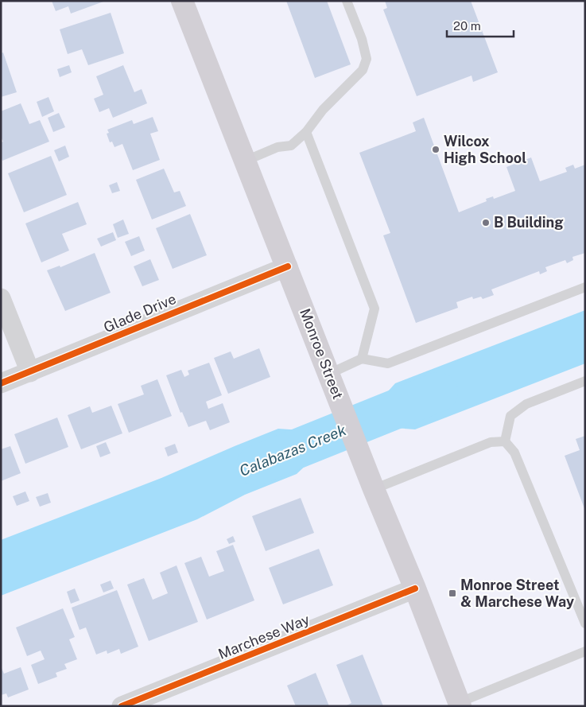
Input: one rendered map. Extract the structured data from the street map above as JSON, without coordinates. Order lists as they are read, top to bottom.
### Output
{
  "streets": {
    "main road": ["Monroe Street"],
    "street": ["Glade Drive", "Marchese Way"]
  },
  "crossings": [
    ["Glade Drive", "Monroe Street"],
    ["Monroe Street", "Marchese Way"]
  ],
  "water": ["Calabazas Creek"],
  "places": {
    "other": ["Wilcox High School", "B Building"],
    "transit": ["Monroe Street & Marchese Way"]
  },
  "scale_bar": "20 m"
}
